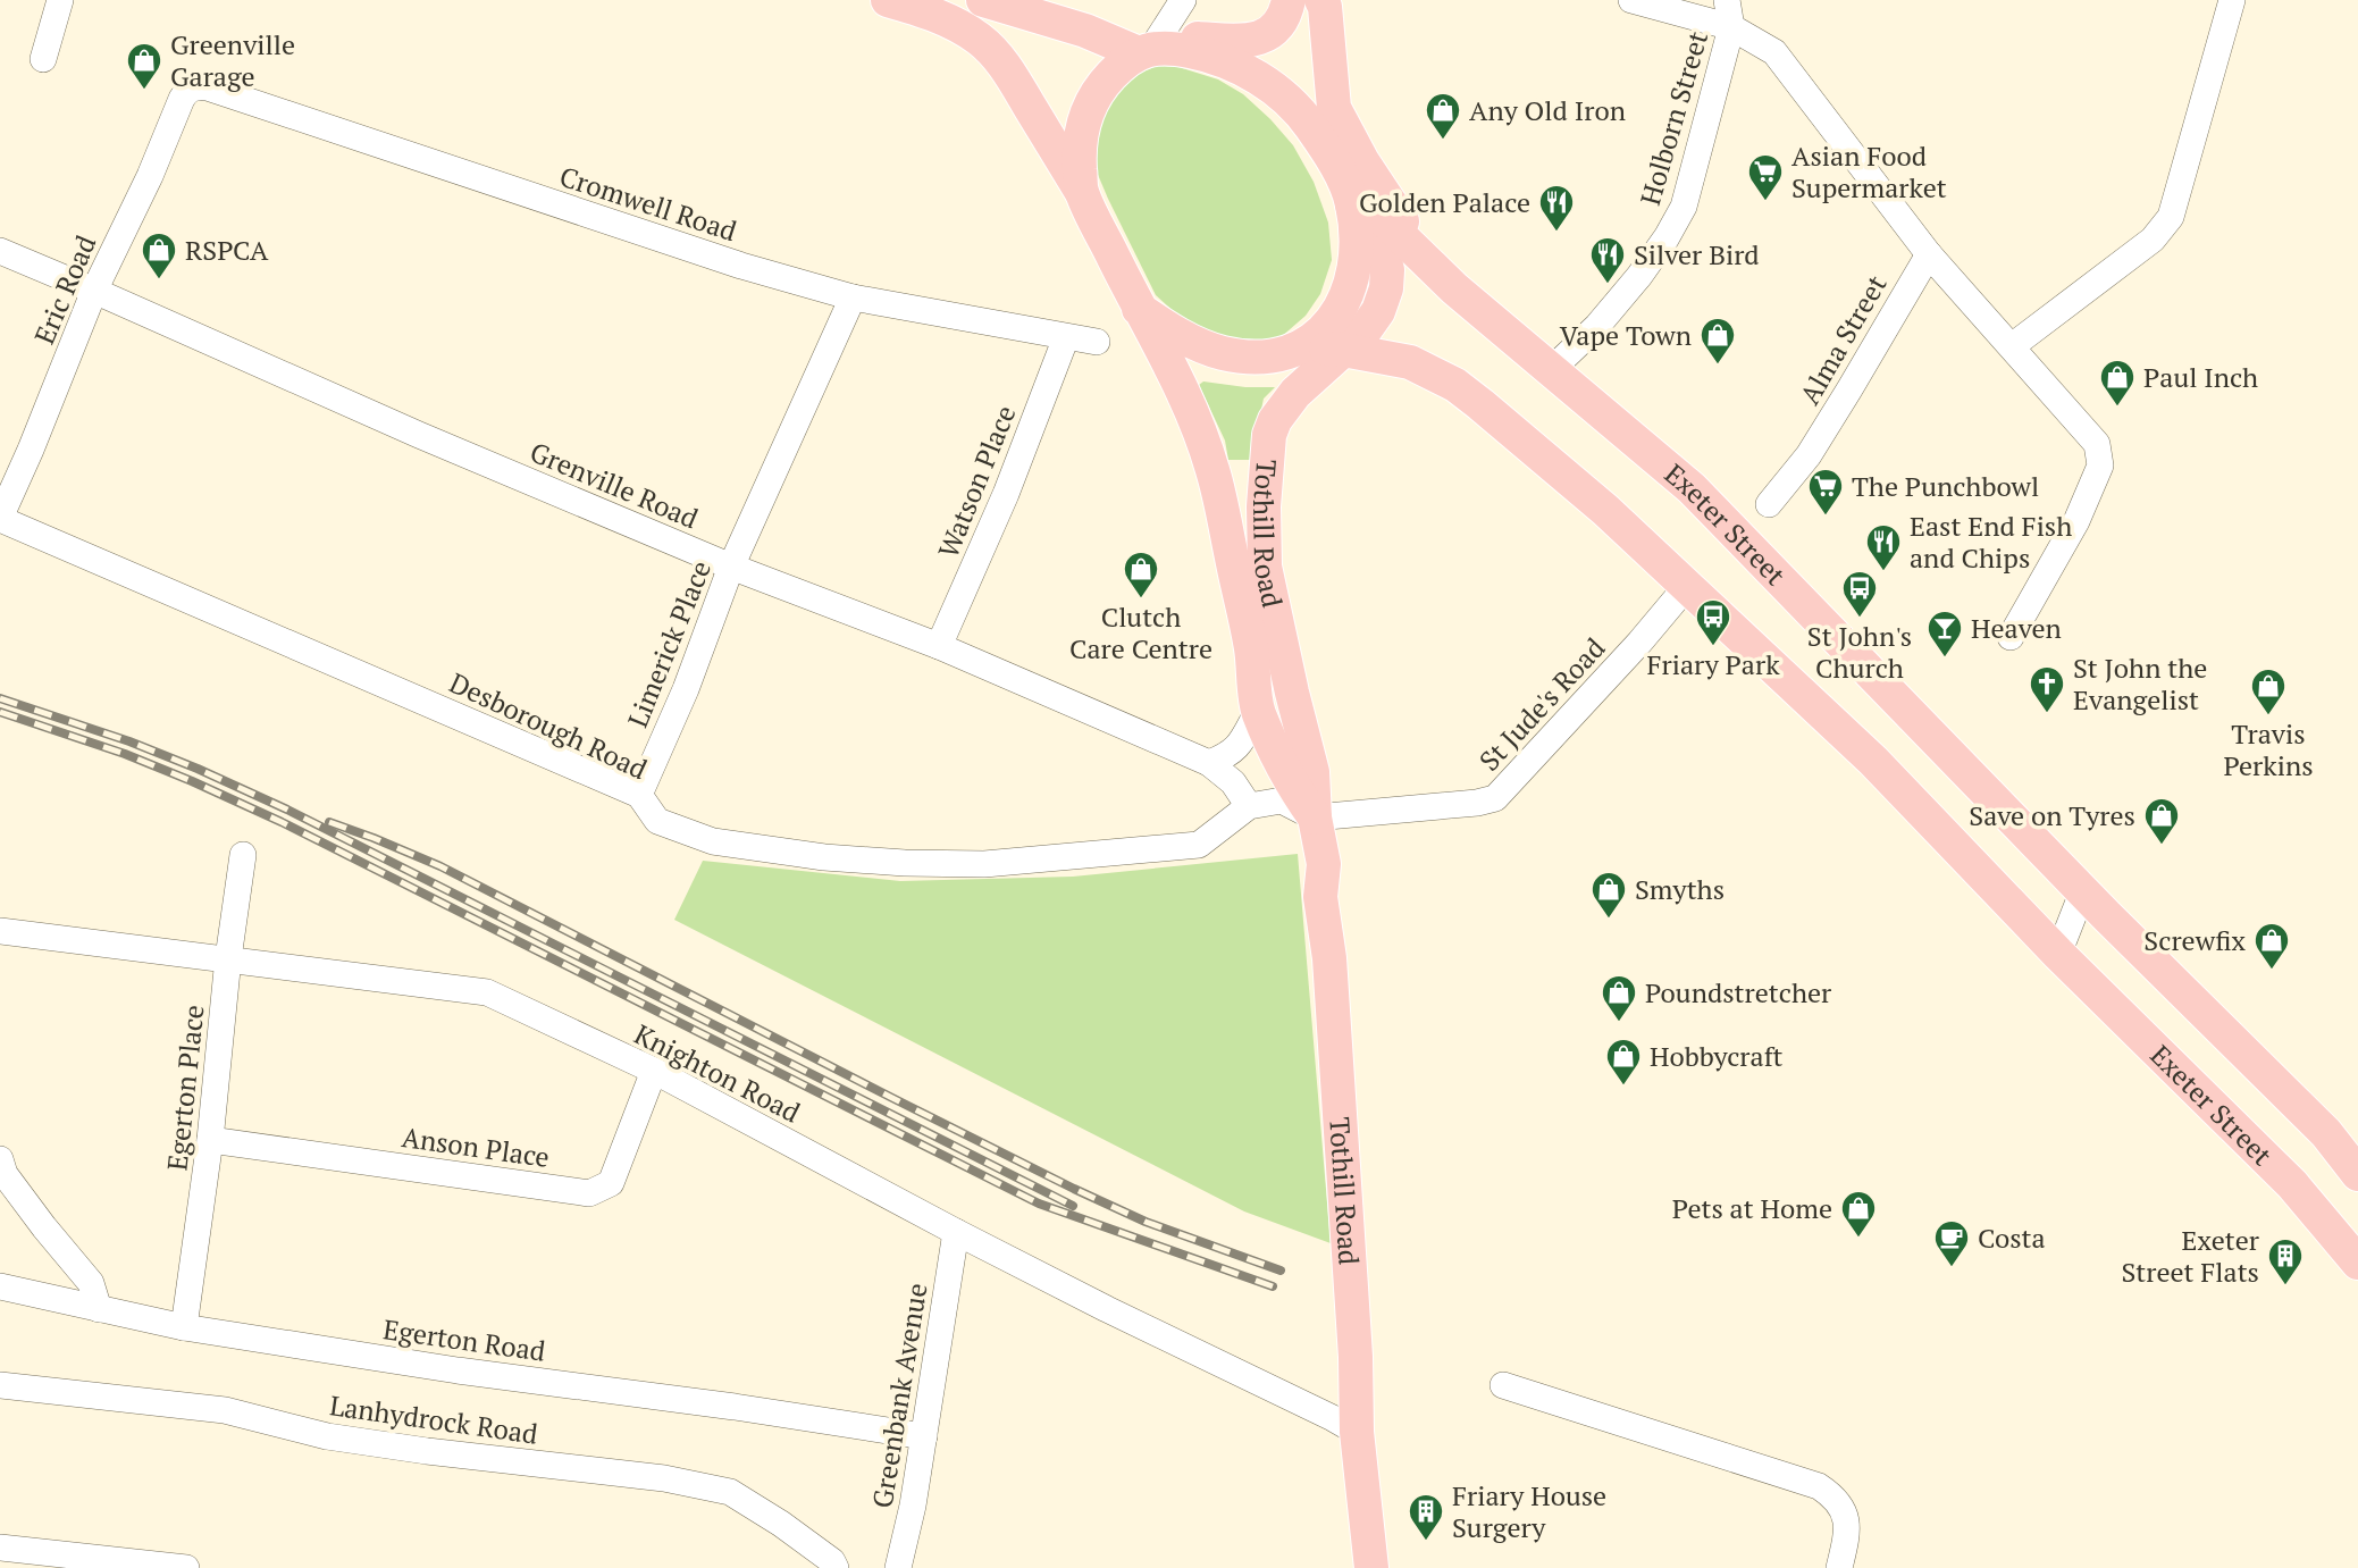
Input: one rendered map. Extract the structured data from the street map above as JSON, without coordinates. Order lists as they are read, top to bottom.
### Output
{
  "streets": {
    "main road": ["Exeter Street", "Tothill Road"],
    "street": [
      "Holborn Street",
      "Cromwell Road",
      "Eric Road",
      "Alma Street",
      "Watson Place",
      "Grenville Road",
      "Limerick Place",
      "St Jude's Road",
      "Desborough Road",
      "Knighton Road",
      "Egerton Place",
      "Anson Place",
      "Egerton Road",
      "Greenbank Avenue",
      "Lanhydrock Road"
    ]
  },
  "crossings": [
    ["Holborn Street", "Exeter Street"],
    ["Cromwell Road", "Eric Road"],
    ["Cromwell Road", "Watson Place"],
    ["Cromwell Road", "Limerick Place"],
    ["Eric Road", "Grenville Road"],
    ["Eric Road", "Desborough Road"],
    ["Watson Place", "Grenville Road"],
    ["Grenville Road", "Limerick Place"],
    ["Grenville Road", "Desborough Road"],
    ["Exeter Street", "Tothill Road"],
    ["Exeter Street", "St Jude's Road"],
    ["Tothill Road", "St Jude's Road"],
    ["Tothill Road", "Knighton Road"],
    ["Limerick Place", "Desborough Road"],
    ["Knighton Road", "Egerton Place"],
    ["Knighton Road", "Anson Place"],
    ["Knighton Road", "Greenbank Avenue"],
    ["Egerton Place", "Anson Place"],
    ["Egerton Place", "Egerton Road"],
    ["Egerton Road", "Greenbank Avenue"]
  ],
  "places": {
    "shop": [
      "Greenville Garage",
      "Any Old Iron",
      "RSPCA",
      "Vape Town",
      "Paul Inch",
      "Clutch Care Centre",
      "Travis Perkins",
      "Save on Tyres",
      "Smyths",
      "Screwfix",
      "Poundstretcher",
      "Hobbycraft",
      "Pets at Home"
    ],
    "supermarket": ["Asian Food Supermarket", "The Punchbowl"],
    "restaurant": ["Golden Palace", "Silver Bird", "East End Fish and Chips"],
    "bus stop": ["St John's Church", "Friary Park"],
    "bar": ["Heaven"],
    "church": ["St John the Evangelist"],
    "cafe": ["Costa"],
    "building": ["Exeter Street Flats", "Friary House Surgery"]
  }
}
